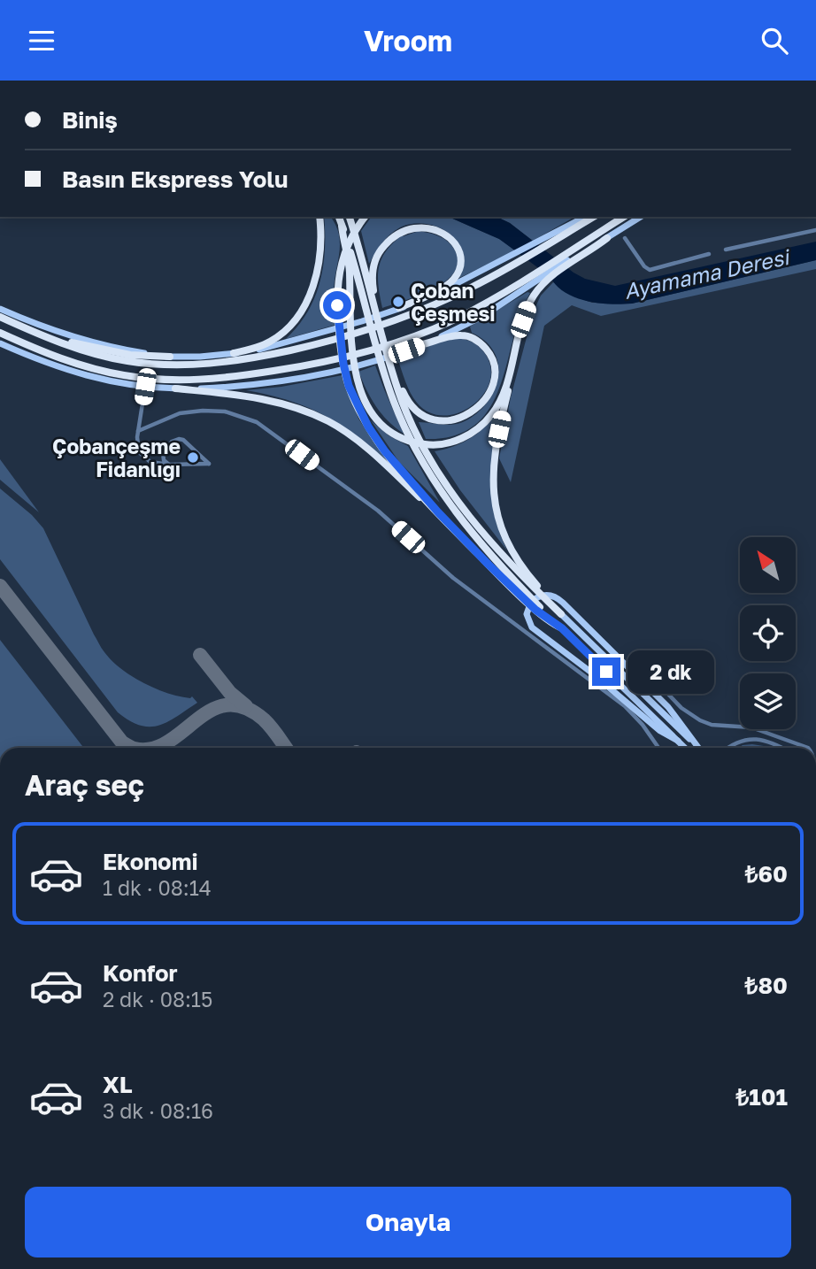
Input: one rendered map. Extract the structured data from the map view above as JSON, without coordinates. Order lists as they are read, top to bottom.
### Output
{
  "water": ["Ayamama Deresi"],
  "places": ["Çoban Çeşmesi", "Çobançeşme Fidanlığı"],
  "north": "top left",
  "page": {
    "header": "Vroom",
    "banner": ["Biniş", "Basın Ekspress Yolu"],
    "bubble": "2 dk",
    "heading": "Araç seç",
    "list": [
      {
        "name": "Ekonomi",
        "note": "1 dk · 08:14",
        "value": "₺60"
      },
      {
        "name": "Konfor",
        "note": "2 dk · 08:15",
        "value": "₺80"
      },
      {
        "name": "XL",
        "note": "3 dk · 08:16",
        "value": "₺101"
      }
    ],
    "buttons": "Onayla"
  }
}
